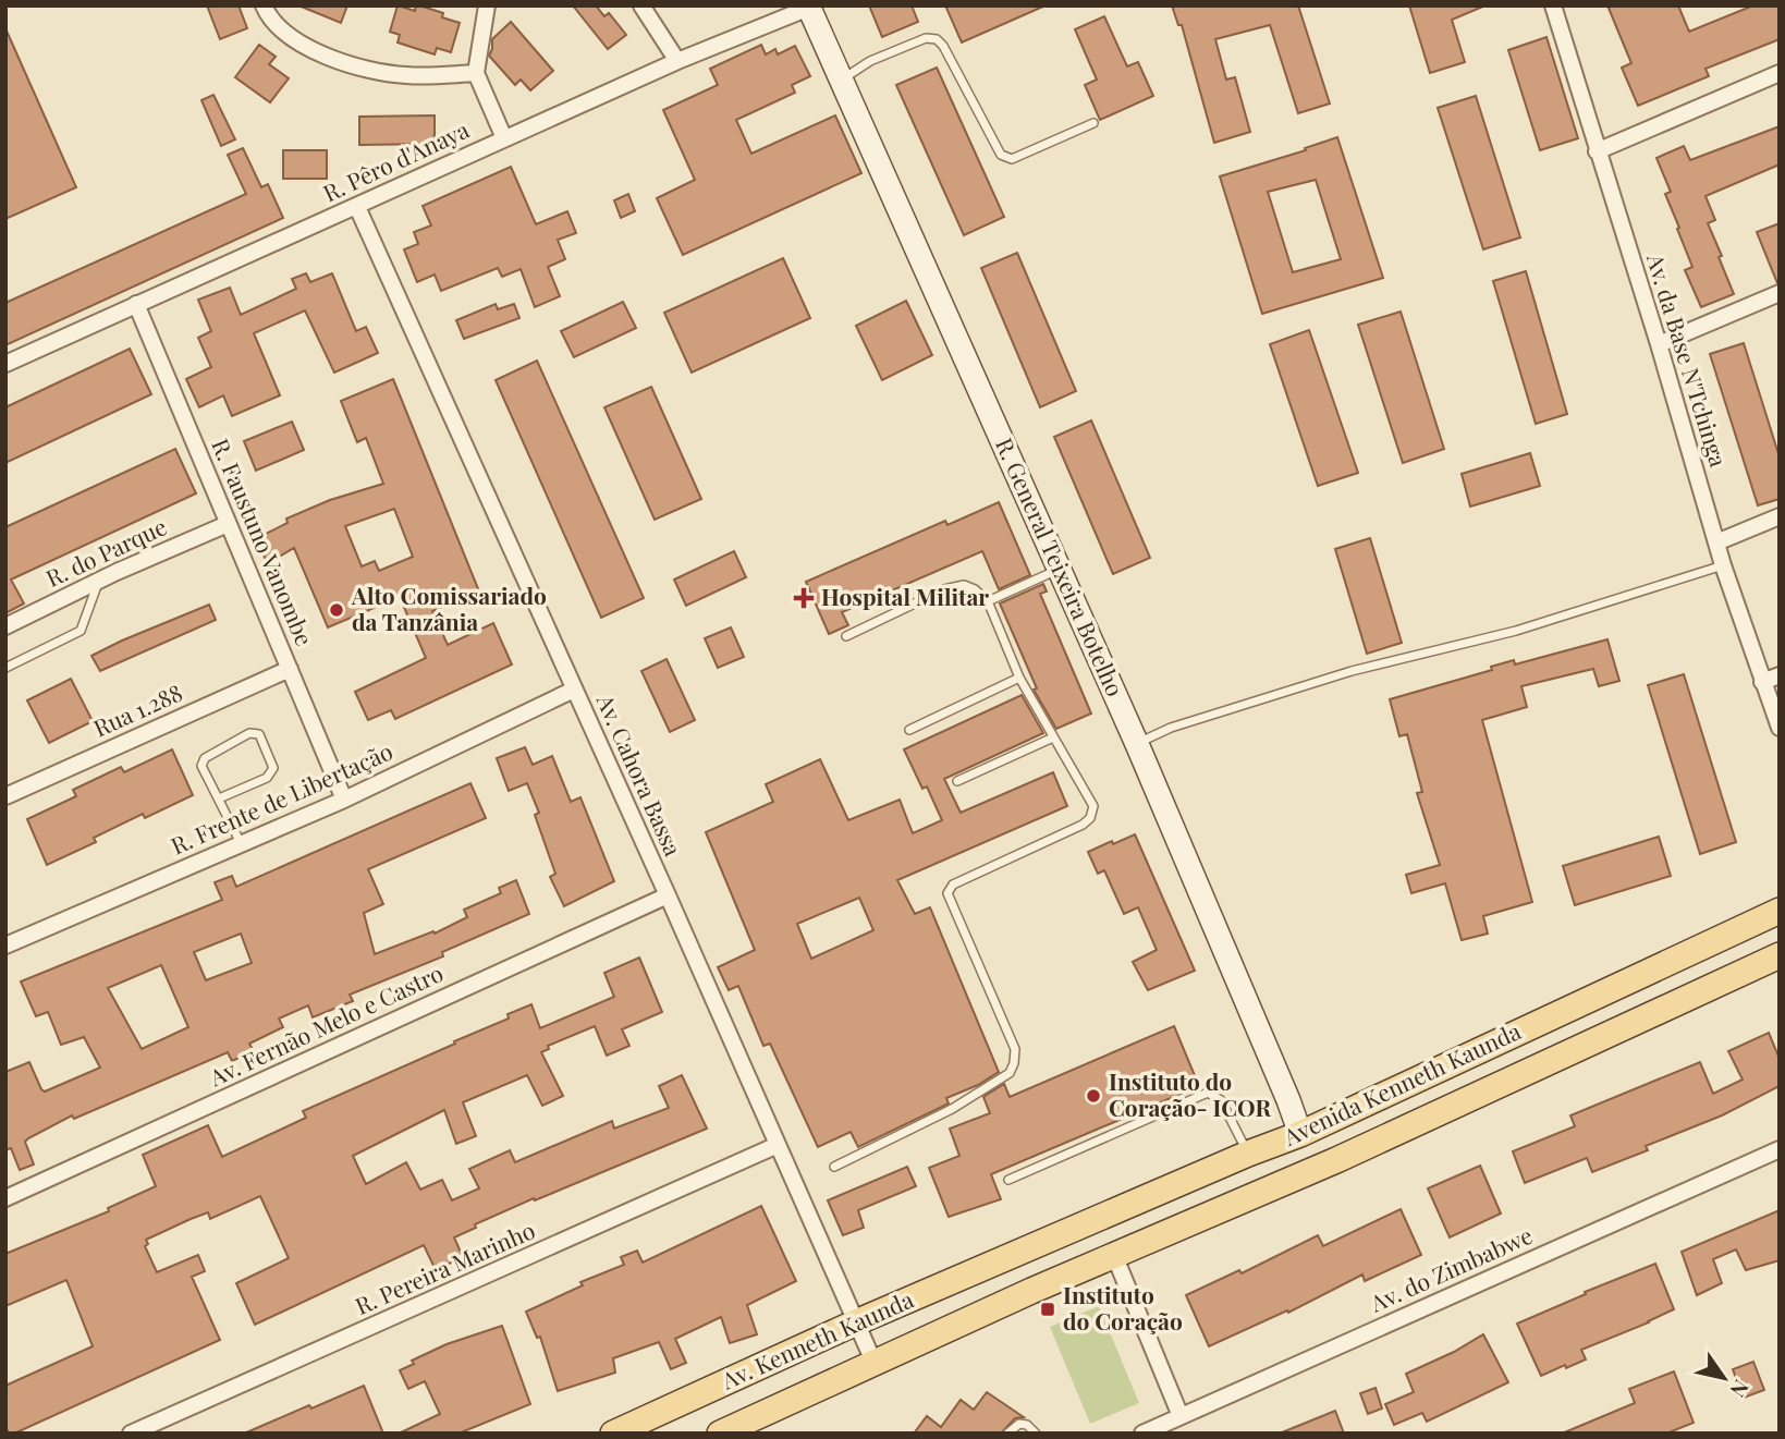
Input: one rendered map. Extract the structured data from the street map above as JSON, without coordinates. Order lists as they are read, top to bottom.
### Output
{
  "streets": {
    "main road": ["Avenida Kenneth Kaunda", "Av. Kenneth Kaunda"],
    "street": [
      "R. Pêro d'Anaya",
      "Av. da Base N'Tchinga",
      "R. Faustuno Vanombe",
      "R. do Parque",
      "R. General Teixeira Botelho",
      "Rua 1.288",
      "Av. Cahora Bassa",
      "R. Frente de Libertação",
      "Av. Fernão Melo e Castro",
      "R. Pereira Marinho",
      "Av. do Zimbabwe"
    ]
  },
  "crossings": [
    ["R. Pêro d'Anaya", "R. Faustuno Vanombe"],
    ["R. Pêro d'Anaya", "R. General Teixeira Botelho"],
    ["R. Pêro d'Anaya", "Av. Cahora Bassa"],
    ["R. Faustuno Vanombe", "R. do Parque"],
    ["R. Faustuno Vanombe", "Rua 1.288"],
    ["R. Faustuno Vanombe", "R. Frente de Libertação"],
    ["R. General Teixeira Botelho", "Avenida Kenneth Kaunda"],
    ["Av. Cahora Bassa", "R. Frente de Libertação"],
    ["Av. Cahora Bassa", "Av. Fernão Melo e Castro"],
    ["Av. Cahora Bassa", "R. Pereira Marinho"],
    ["Av. Cahora Bassa", "Av. Kenneth Kaunda"],
    ["Avenida Kenneth Kaunda", "Av. Kenneth Kaunda"]
  ],
  "places": {
    "health": ["Hospital Militar"],
    "other": ["Alto Comissariado da Tanzânia", "Instituto do Coração- ICOR"],
    "transit": ["Instituto do Coração"]
  },
  "north": "bottom right"
}
